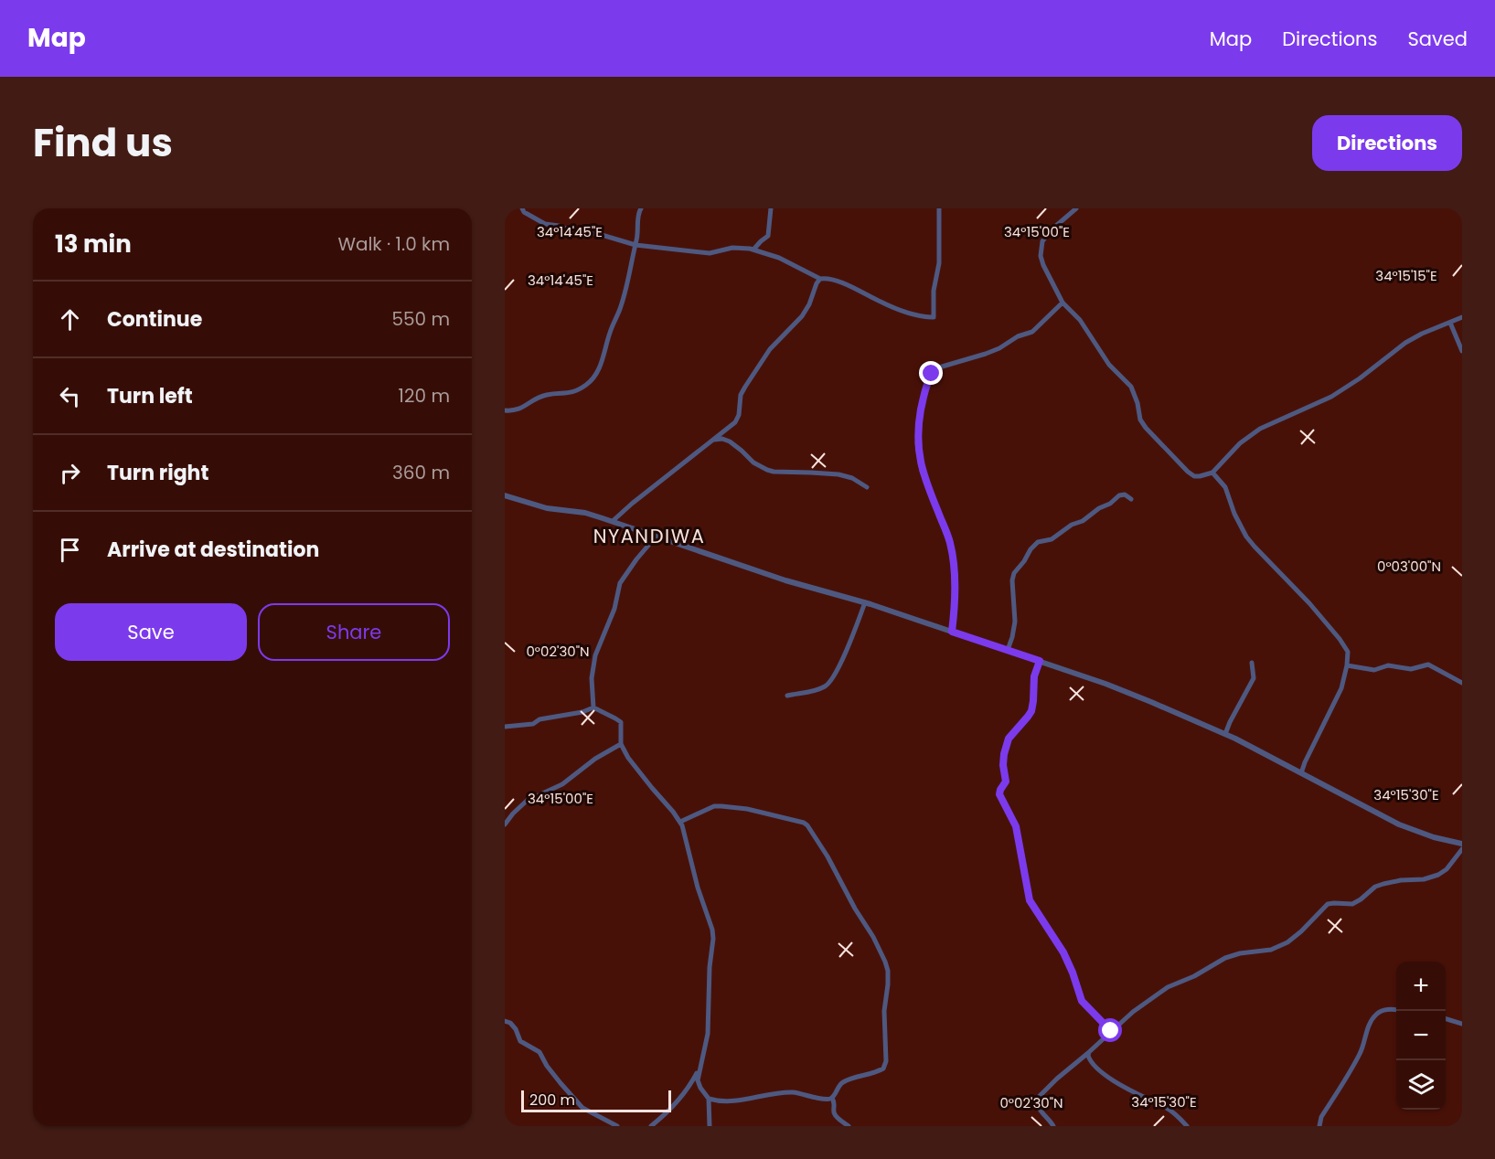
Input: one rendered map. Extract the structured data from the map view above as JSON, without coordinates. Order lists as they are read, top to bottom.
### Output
{
  "districts": ["NYANDIWA"],
  "scale_bar": "200 m",
  "page": {
    "header": "Map",
    "nav": ["Map", "Directions", "Saved"],
    "title": "Find us",
    "buttons": [
      "Directions",
      ["Save", "Share"]
    ],
    "heading": ["13 min", "Walk · 1.0 km"],
    "list": [
      ["Continue", "550 m"],
      ["Turn left", "120 m"],
      ["Turn right", "360 m"],
      "Arrive at destination"
    ],
    "map_buttons": ["+", "−"],
    "scale": "200 m"
  },
  "coordinates": [
    "34°14'45\"E",
    "34°15'00\"E",
    "34°15'15\"E",
    "0°03'00\"N",
    "0°02'30\"N",
    "34°15'30\"E"
  ]
}
